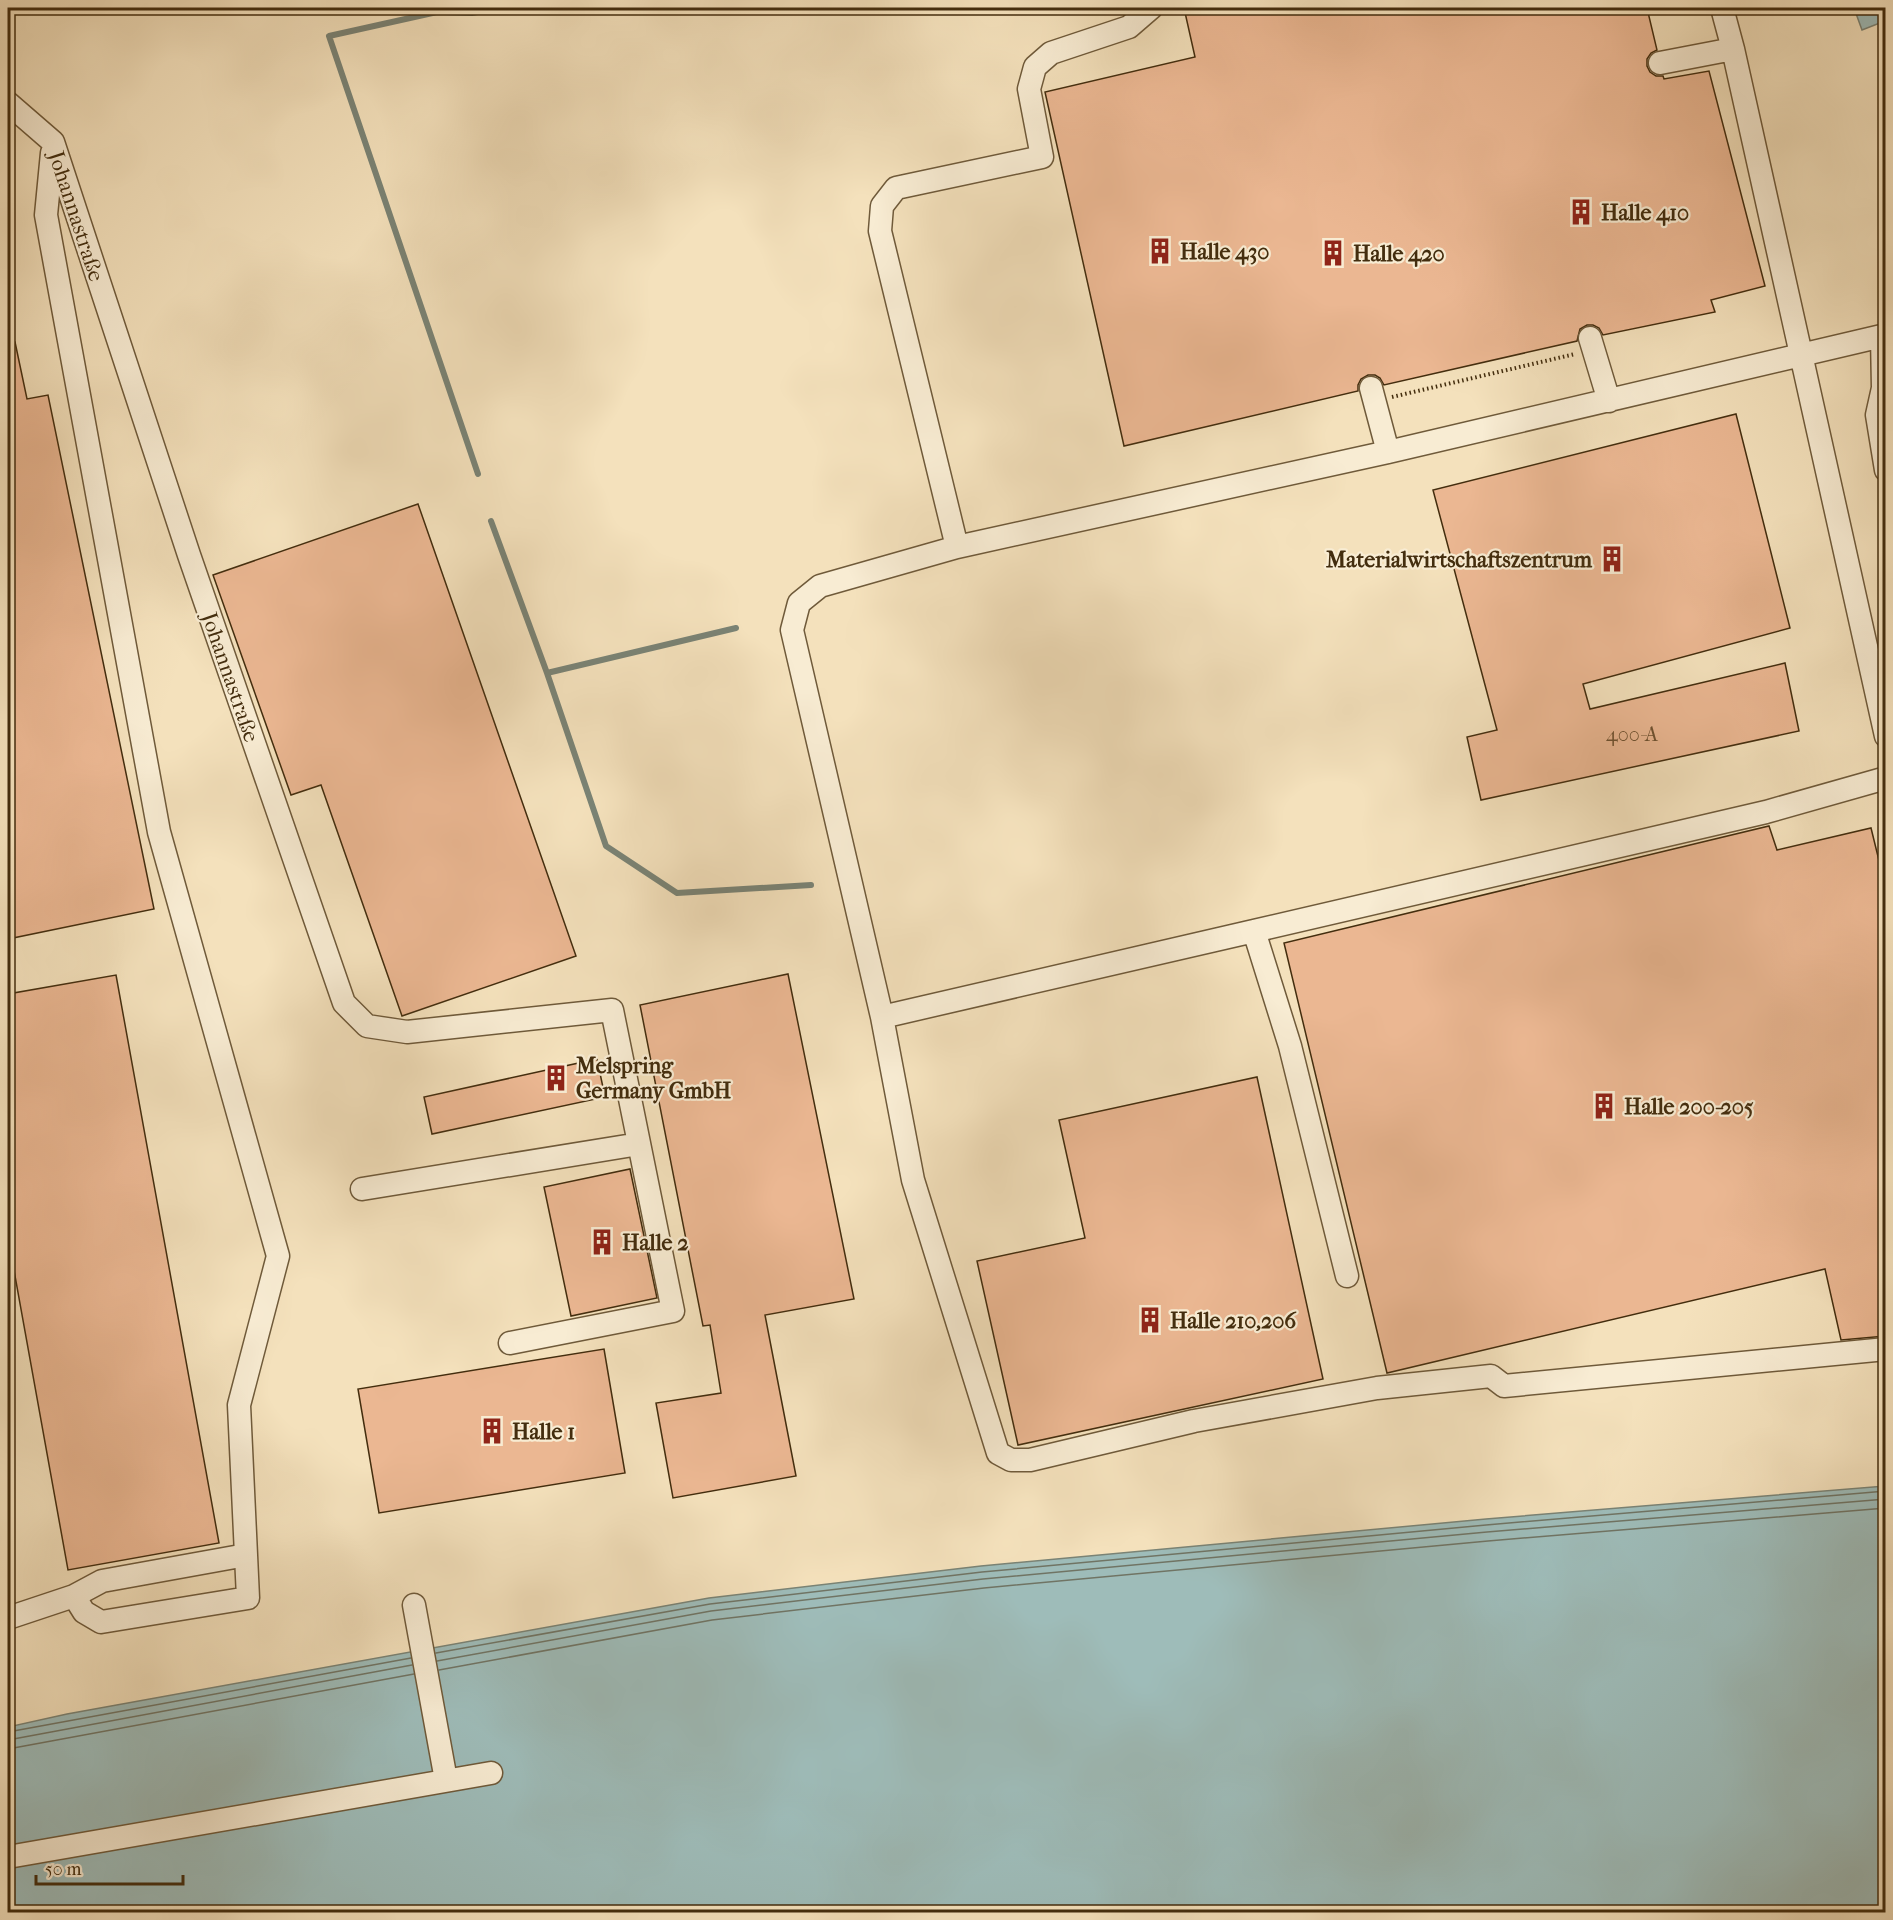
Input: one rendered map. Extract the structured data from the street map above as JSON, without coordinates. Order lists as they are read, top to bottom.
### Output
{
  "streets": {
    "street": ["Johannastraße"]
  },
  "places": {
    "building": [
      "Halle 410",
      "Halle 430",
      "Halle 420",
      "Materialwirtschaftszentrum",
      "Melspring Germany GmbH",
      "Halle 200-205",
      "Halle 2",
      "Halle 210,206",
      "Halle 1"
    ]
  },
  "house_numbers": ["400-A"],
  "scale_bar": "50 m"
}
